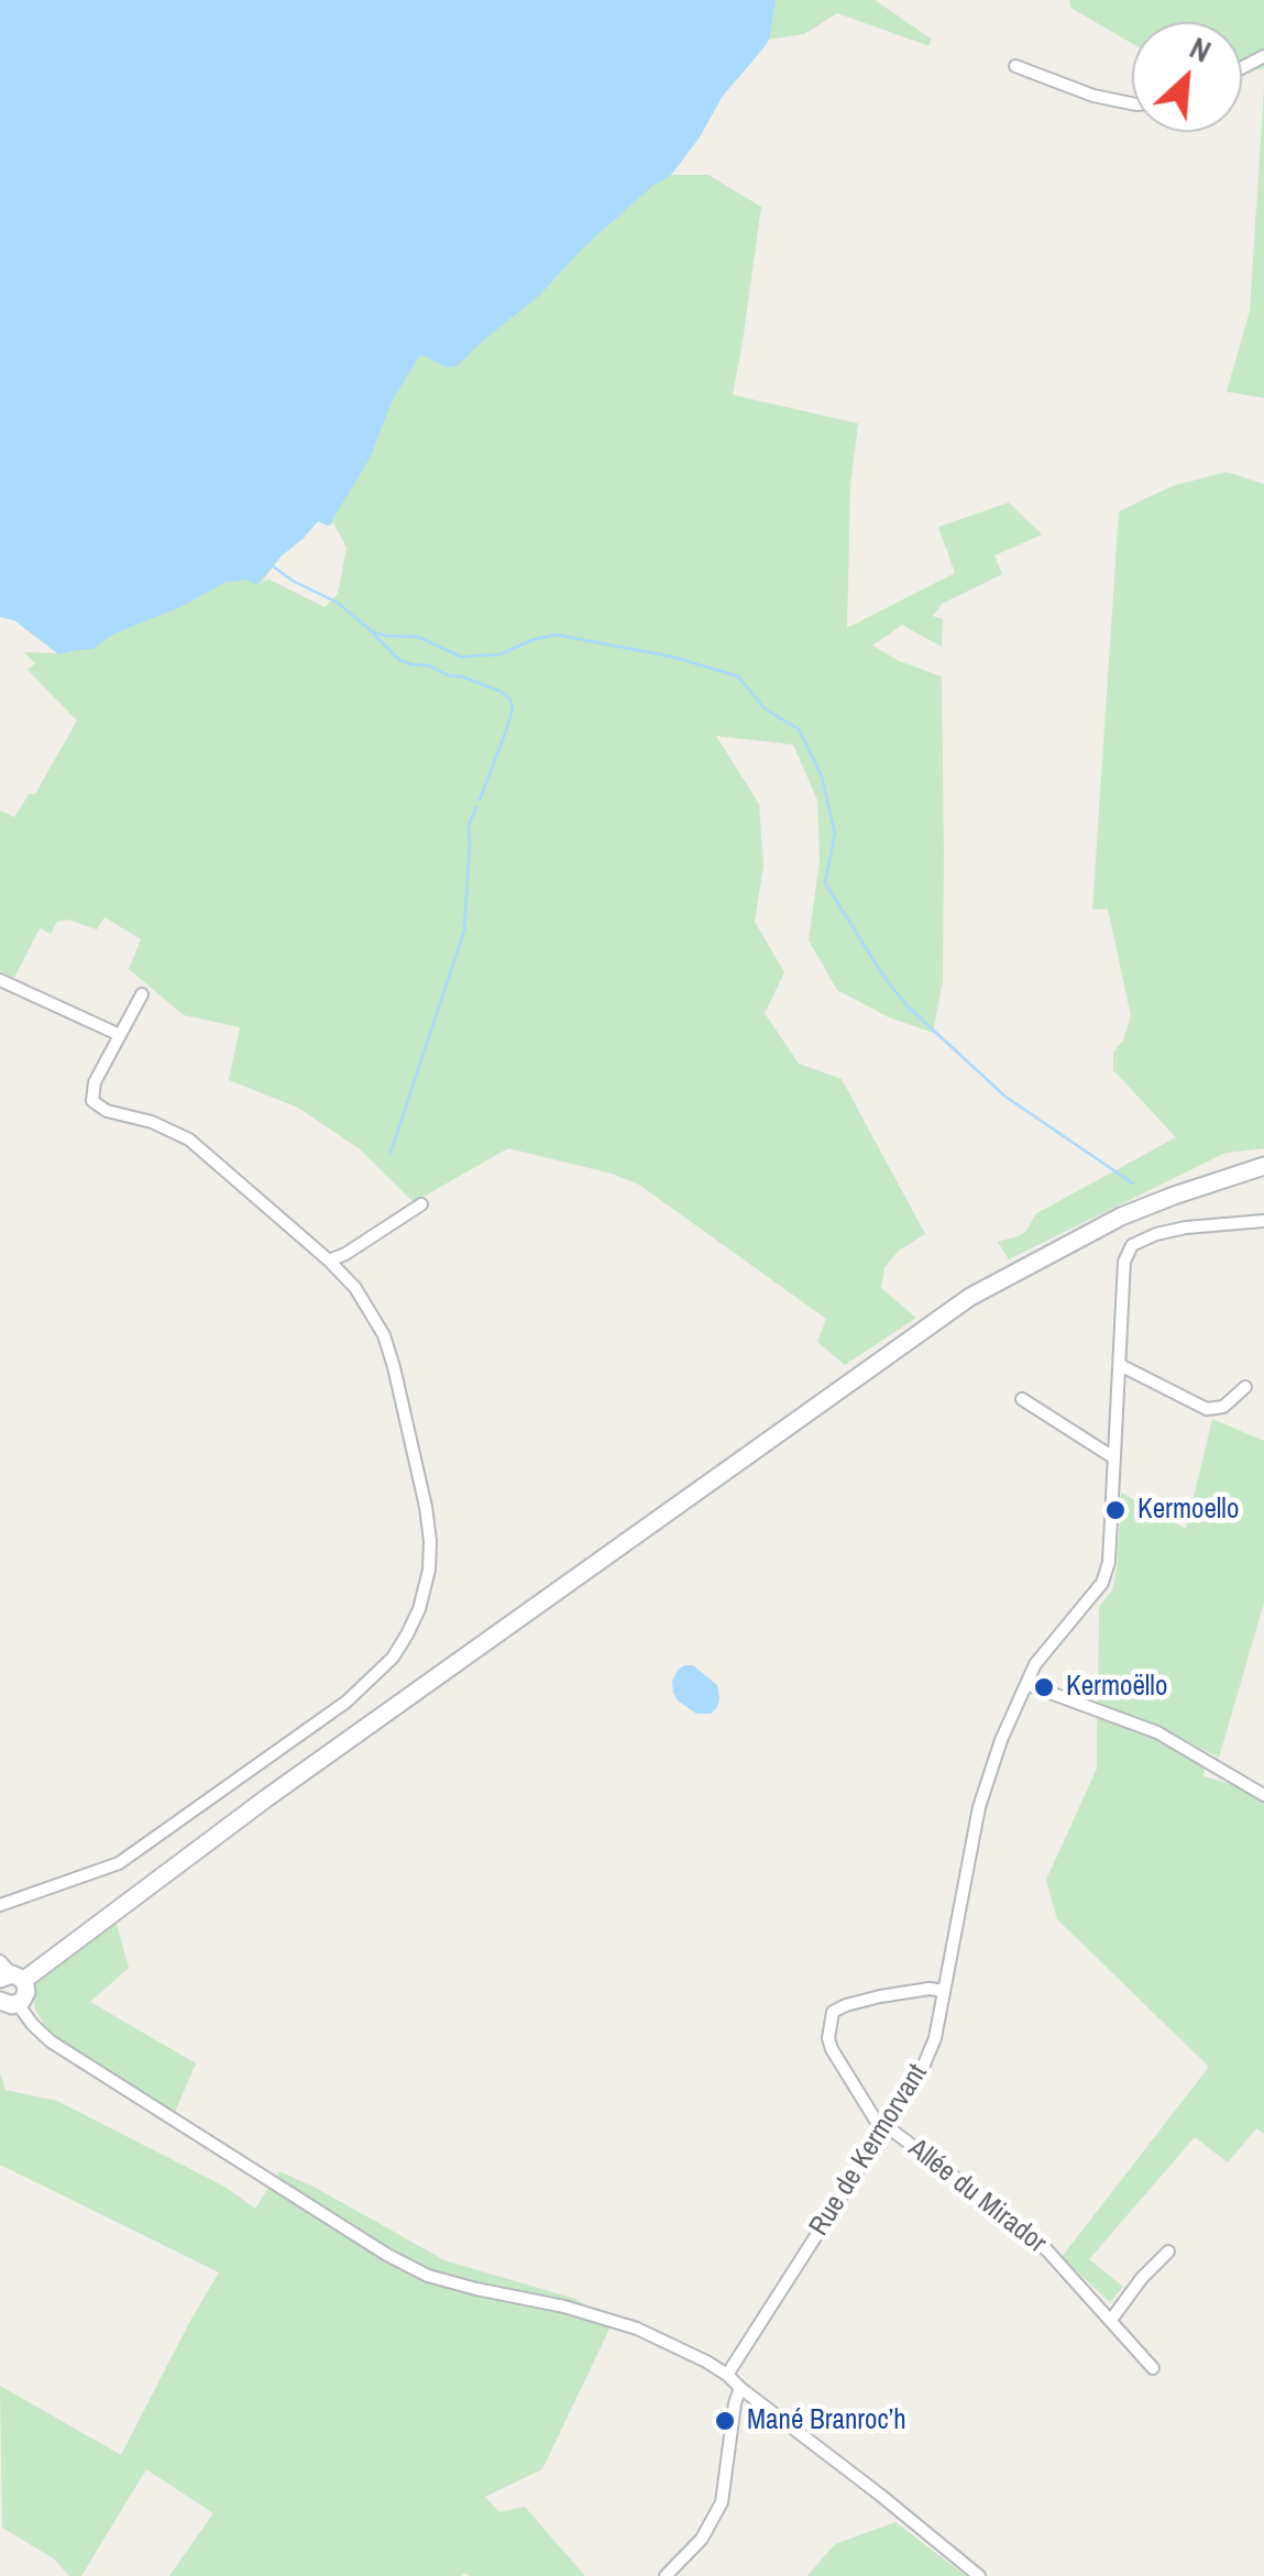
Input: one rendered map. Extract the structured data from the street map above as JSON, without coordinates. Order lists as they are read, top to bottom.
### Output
{
  "streets": {
    "street": ["Rue de Kermorvant", "Allée du Mirador"]
  },
  "crossings": [
    ["Rue de Kermorvant", "Allée du Mirador"]
  ],
  "places": ["Kermoello", "Kermoëllo", "Mané Branroc’h"],
  "north": "top right"
}
